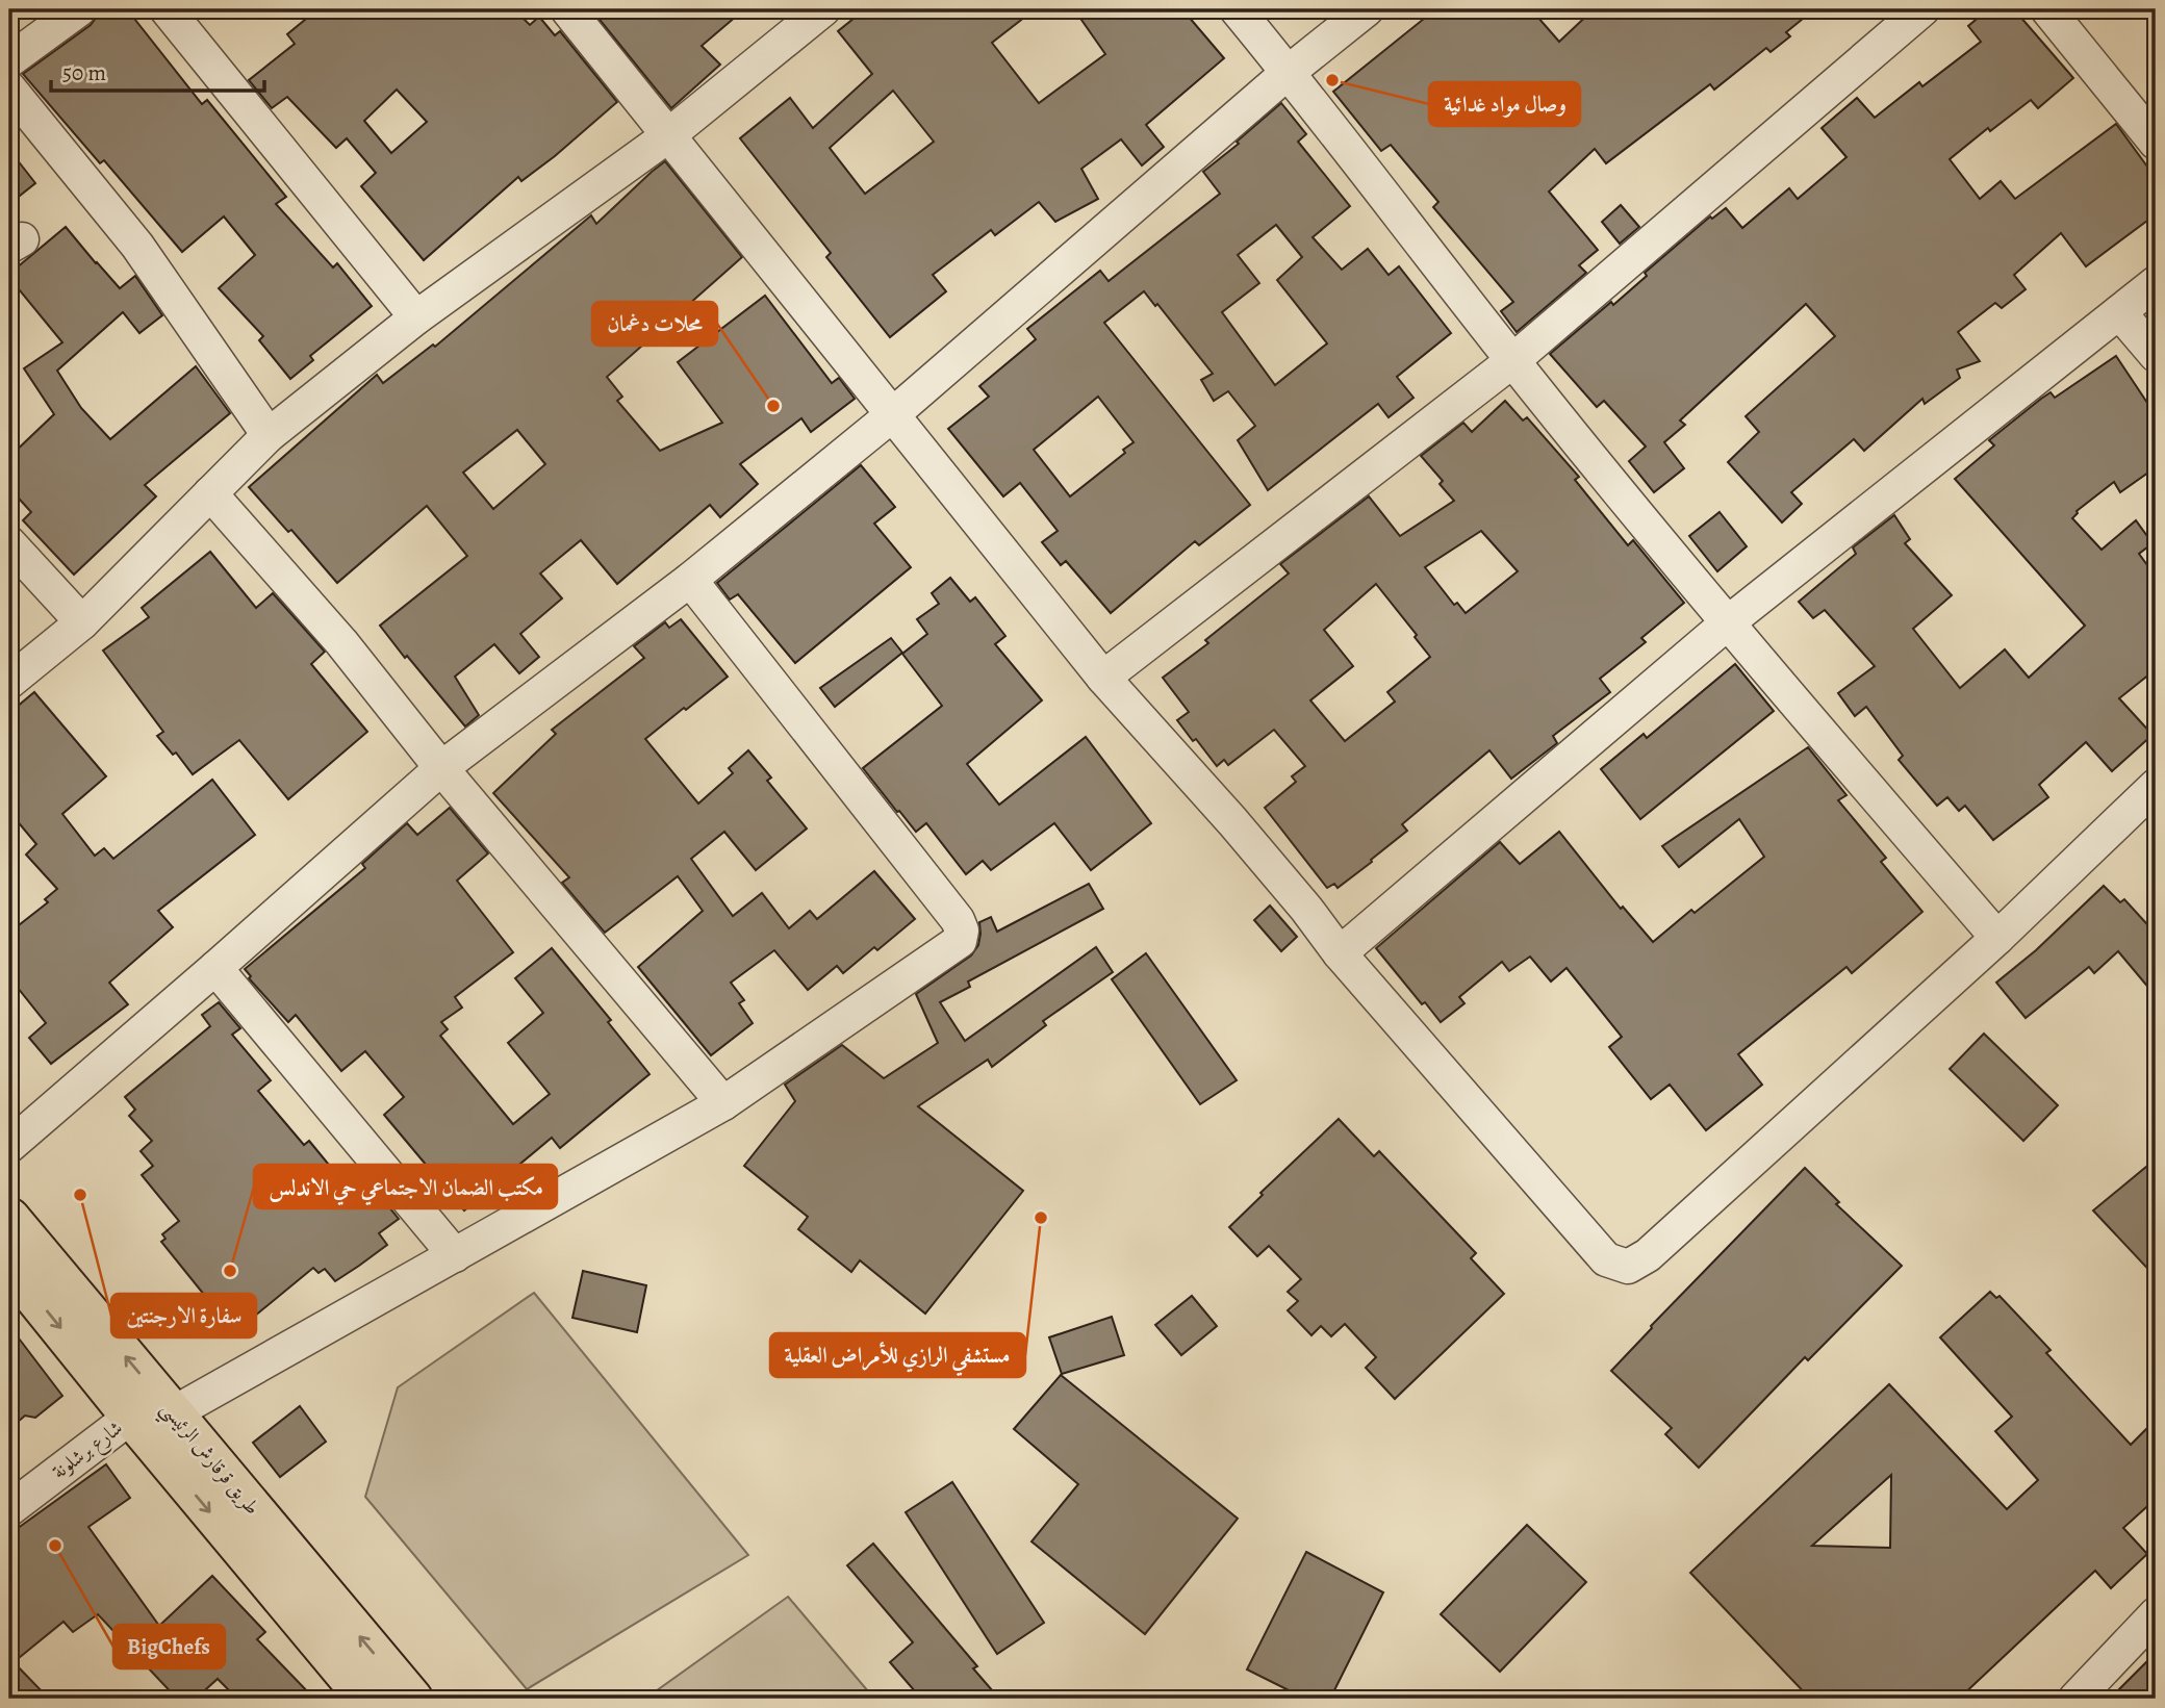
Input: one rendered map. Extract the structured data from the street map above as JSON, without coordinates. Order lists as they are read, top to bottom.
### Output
{
  "streets": {
    "main road": ["طريق قرقارش الرئيسي"],
    "street": ["شارع برشلونة"]
  },
  "crossings": [
    ["شارع برشلونة", "طريق قرقارش الرئيسي"]
  ],
  "places": [
    "وصال مواد غدائية",
    "محلات دغمان",
    "سفارة الارجنتين",
    "مستشفي الرازي للأمراض العقلية",
    "مكتب الضمان الاجتماعي حي الاندلس",
    "BigChefs"
  ],
  "scale_bar": "50 m"
}
